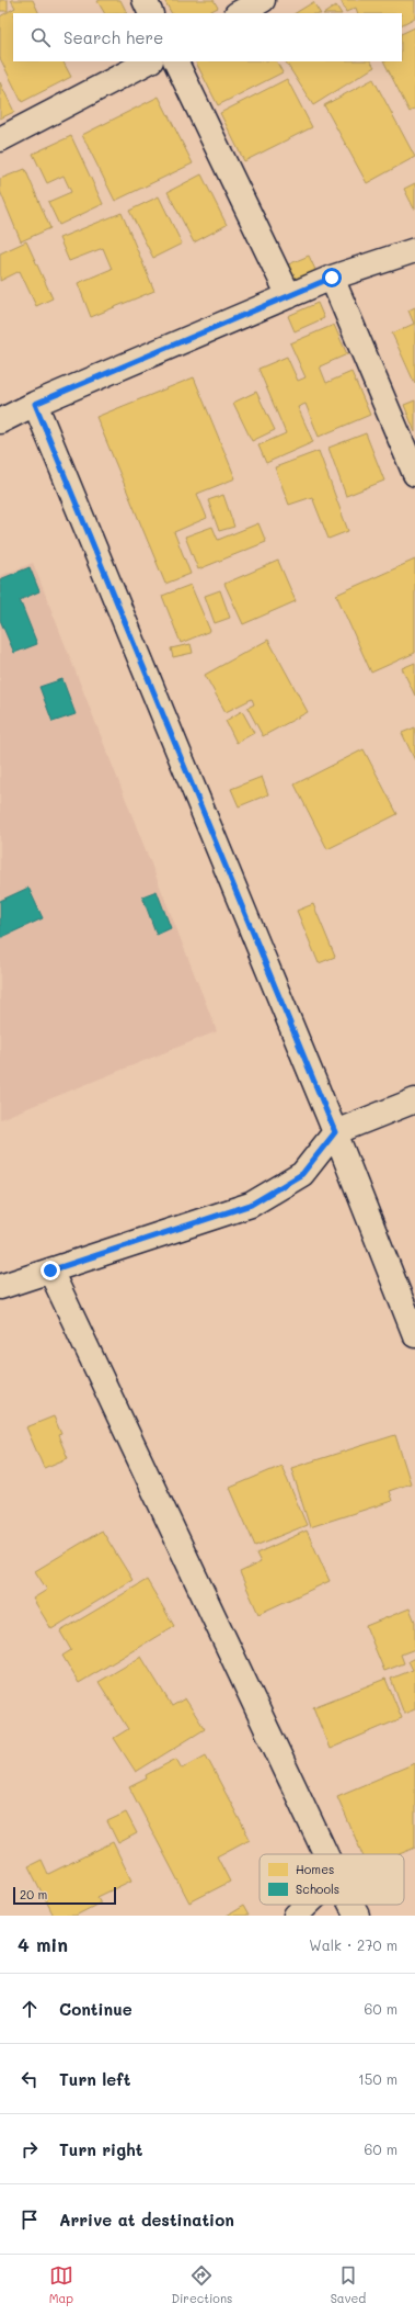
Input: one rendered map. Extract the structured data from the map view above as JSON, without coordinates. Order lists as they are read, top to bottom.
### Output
{
  "legend": ["Homes", "Schools"],
  "scale_bar": "20 m",
  "page": {
    "search": "Search here",
    "scale": "20 m",
    "heading": ["4 min", "Walk · 270 m"],
    "list": [
      ["Continue", "60 m"],
      ["Turn left", "150 m"],
      ["Turn right", "60 m"],
      "Arrive at destination"
    ],
    "nav": ["Map", "Directions", "Saved"]
  }
}
